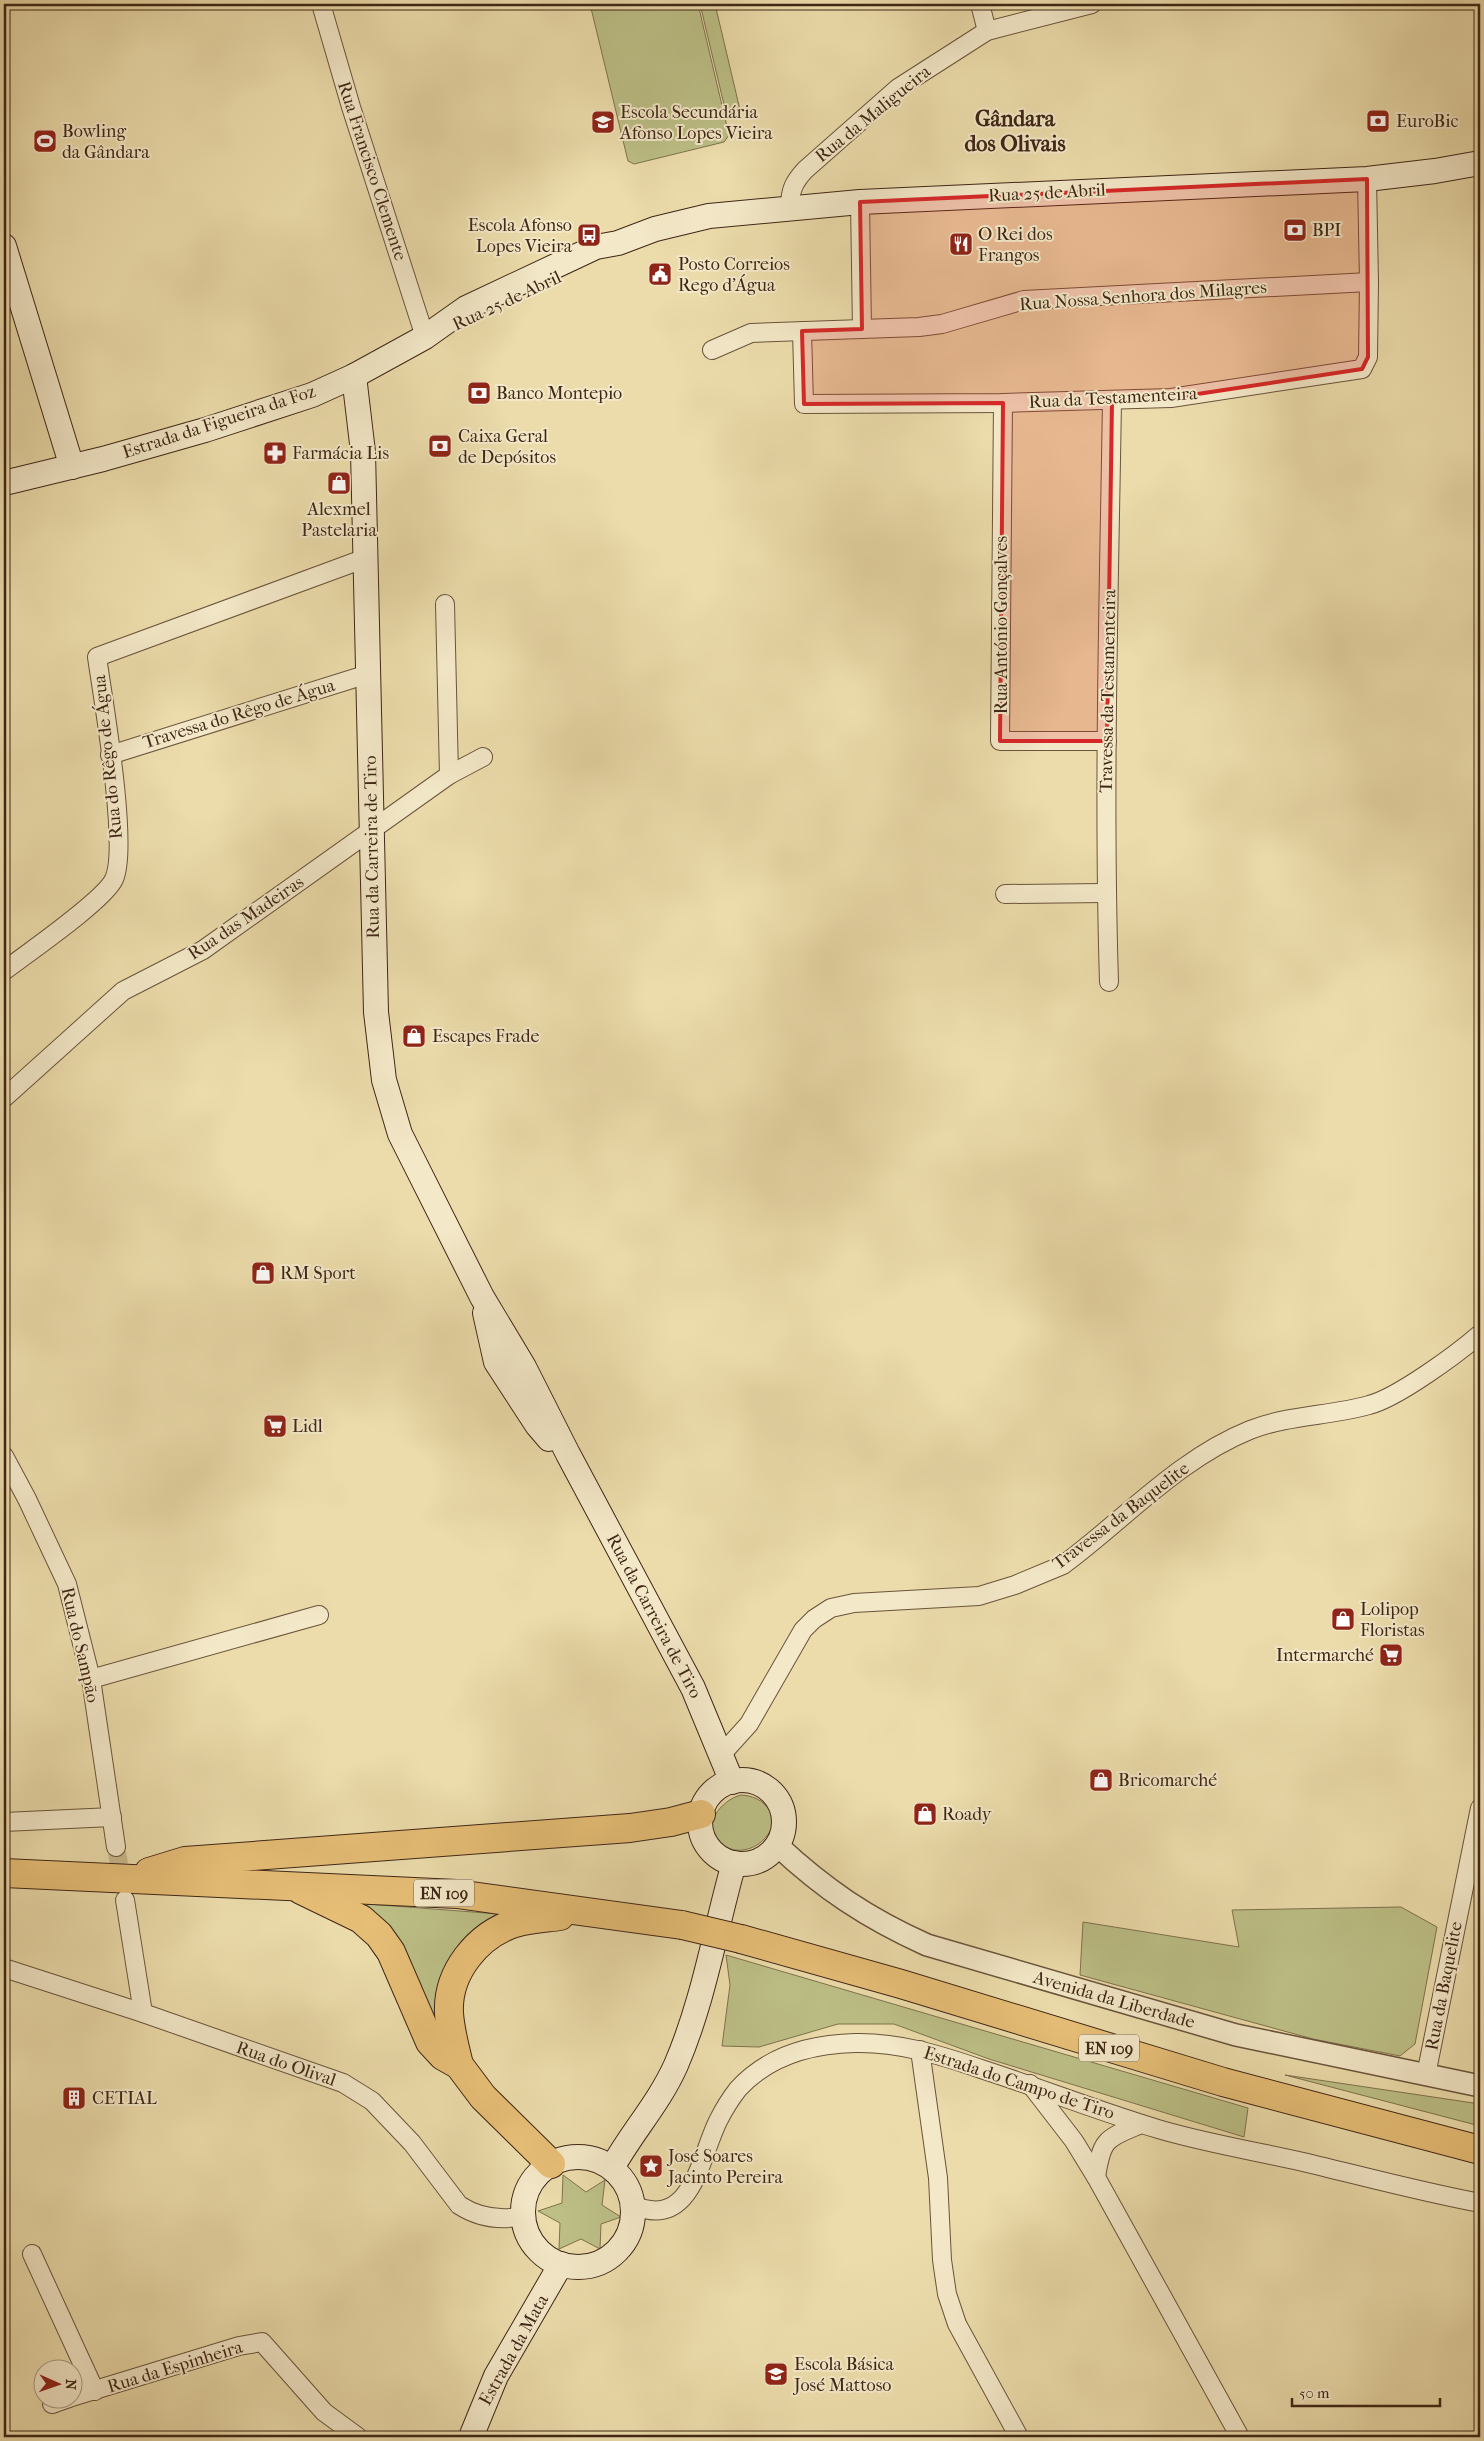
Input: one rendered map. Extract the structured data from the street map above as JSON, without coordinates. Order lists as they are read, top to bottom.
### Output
{
  "streets": {
    "main road": [
      "Rua 25 de Abril",
      "Estrada da Figueira da Foz",
      "Rua da Carreira de Tiro",
      "EN 109",
      "Estrada da Mata"
    ],
    "street": [
      "Rua da Maligueira",
      "Rua Francisco Clemente",
      "Rua Nossa Senhora dos Milagres",
      "Rua da Testamenteira",
      "Rua António Gonçalves",
      "Travessa da Testamenteira",
      "Travessa do Rêgo de Água",
      "Rua do Rêgo de Água",
      "Rua das Madeiras",
      "Travessa da Baquelite",
      "Rua do Sampão",
      "Rua da Baquelite",
      "Avenida da Liberdade",
      "Rua do Olival",
      "Estrada do Campo de Tiro",
      "Rua da Espinheira"
    ]
  },
  "crossings": [
    ["Rua da Maligueira", "Rua 25 de Abril"],
    ["Rua Francisco Clemente", "Rua 25 de Abril"],
    ["Rua Francisco Clemente", "Estrada da Figueira da Foz"],
    ["Rua 25 de Abril", "Rua da Testamenteira"],
    ["Rua 25 de Abril", "Estrada da Figueira da Foz"],
    ["Rua Nossa Senhora dos Milagres", "Rua da Testamenteira"],
    ["Rua da Testamenteira", "Rua António Gonçalves"],
    ["Rua da Testamenteira", "Travessa da Testamenteira"],
    ["Estrada da Figueira da Foz", "Rua da Carreira de Tiro"],
    ["Rua António Gonçalves", "Travessa da Testamenteira"],
    ["Travessa do Rêgo de Água", "Rua do Rêgo de Água"],
    ["Travessa do Rêgo de Água", "Rua da Carreira de Tiro"],
    ["Rua do Rêgo de Água", "Rua da Carreira de Tiro"],
    ["Rua da Carreira de Tiro", "Rua das Madeiras"],
    ["Rua da Carreira de Tiro", "Travessa da Baquelite"],
    ["Rua da Carreira de Tiro", "Avenida da Liberdade"],
    ["Rua da Baquelite", "Avenida da Liberdade"],
    ["Rua do Olival", "Estrada do Campo de Tiro"],
    ["Rua do Olival", "Estrada da Mata"],
    ["Estrada do Campo de Tiro", "Estrada da Mata"]
  ],
  "districts": ["Gândara dos Olivais"],
  "places": {
    "bank": [
      "EuroBic",
      "BPI",
      "Banco Montepio",
      "Caixa Geral de Depósitos"
    ],
    "school or university": ["Escola Secundária Afonso Lopes Vieira", "Escola Básica José Mattoso"],
    "sports": ["Bowling da Gândara"],
    "bus stop": ["Escola Afonso Lopes Vieira"],
    "restaurant": ["O Rei dos Frangos"],
    "public building": ["Posto Correios Rego d'Água"],
    "pharmacy": ["Farmácia Lis"],
    "shop": [
      "Alexmel Pastelaria",
      "Escapes Frade",
      "RM Sport",
      "Lolipop Floristas",
      "Bricomarché",
      "Roady"
    ],
    "supermarket": ["Lidl", "Intermarché"],
    "building": ["CETIAL"],
    "place": ["José Soares Jacinto Pereira"]
  },
  "scale_bar": "50 m",
  "north": "right"
}
